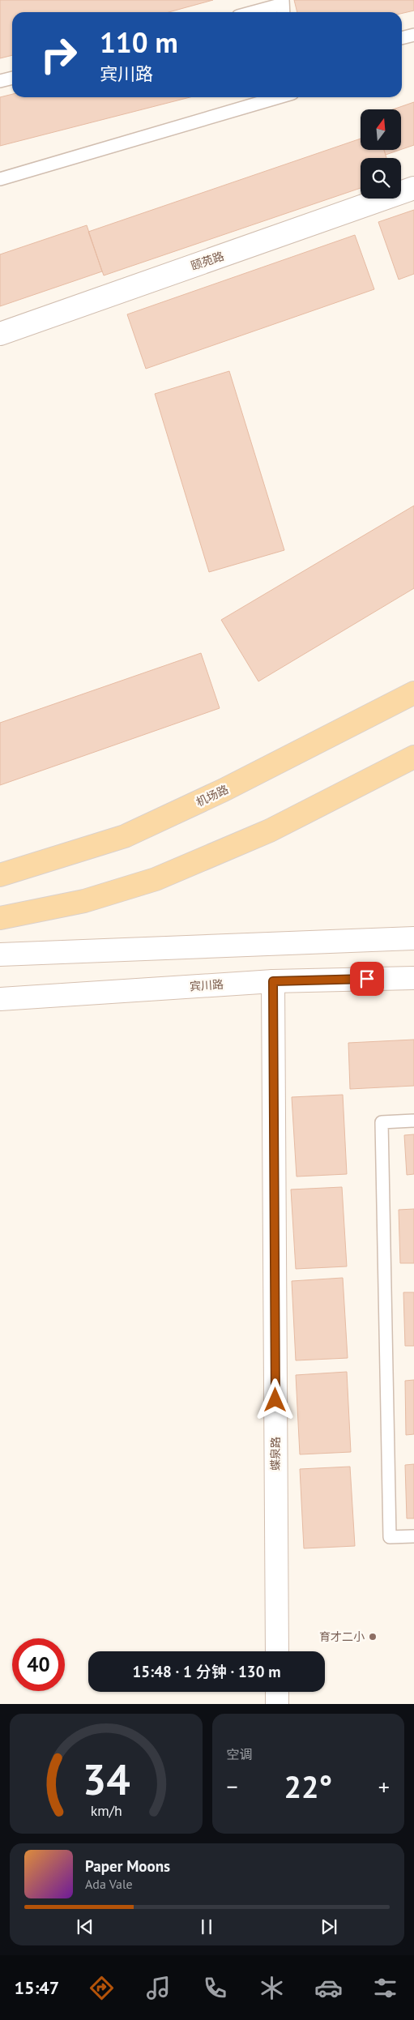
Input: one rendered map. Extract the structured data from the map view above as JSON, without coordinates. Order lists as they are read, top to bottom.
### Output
{
  "streets": {
    "main road": ["机场路"],
    "street": ["颐苑路", "宾川路", "蝶泉路"]
  },
  "crossings": [
    ["宾川路", "蝶泉路"]
  ],
  "places": ["育才二小"],
  "north": "top",
  "page": {
    "turn": ["110 m", "宾川路"],
    "limit": "40",
    "trip": "15:48 · 1 分钟 · 130 m",
    "tile": "空调",
    "heat": ["−", "22°", "+"],
    "song": ["Paper Moons", "Ada Vale"],
    "tabs": "15:47",
    "gauge": ["34", "km/h"]
  }
}
